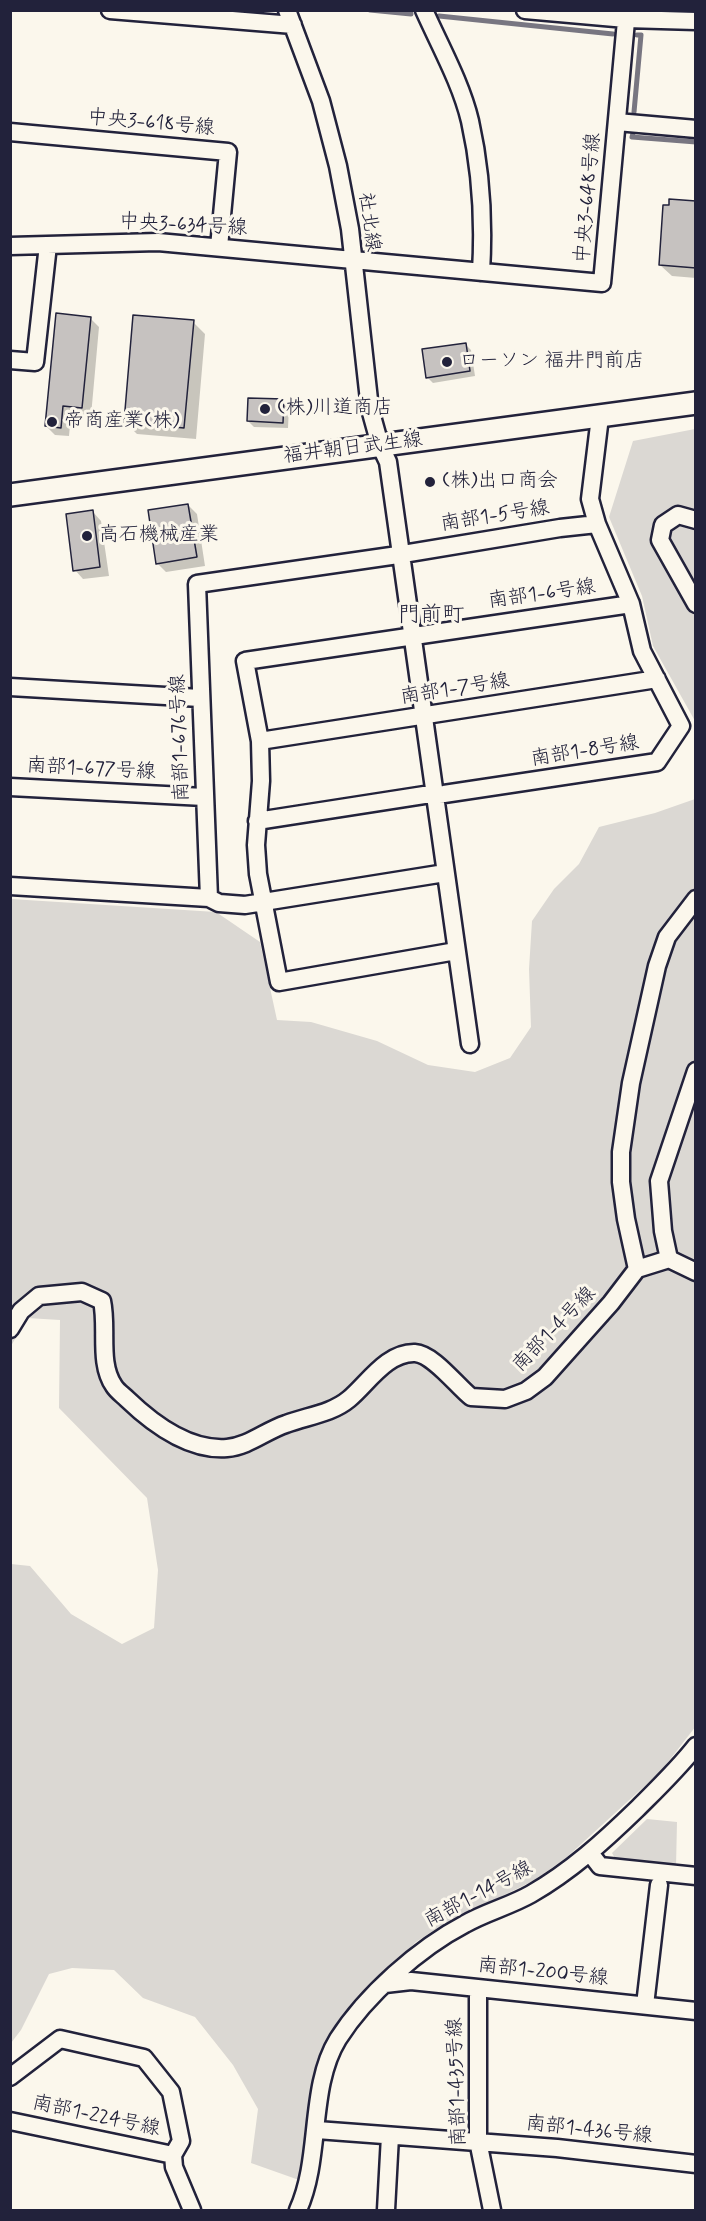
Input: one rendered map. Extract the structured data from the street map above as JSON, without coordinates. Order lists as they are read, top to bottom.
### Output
{
  "streets": {
    "main road": ["福井朝日武生線"],
    "street": [
      "中央3-618号線",
      "中央3-648号線",
      "社北線",
      "中央3-634号線",
      "南部1-5号線",
      "南部1-6号線",
      "南部1-7号線",
      "南部1-676号線",
      "南部1-8号線",
      "南部1-677号線",
      "南部1-4号線",
      "南部1-14号線",
      "南部1-200号線",
      "南部1-435号線",
      "南部1-224号線",
      "南部1-436号線"
    ]
  },
  "crossings": [
    ["中央3-618号線", "中央3-634号線"],
    ["中央3-648号線", "社北線"],
    ["中央3-648号線", "中央3-634号線"],
    ["社北線", "中央3-634号線"],
    ["社北線", "福井朝日武生線"],
    ["社北線", "南部1-5号線"],
    ["社北線", "南部1-6号線"],
    ["社北線", "南部1-7号線"],
    ["社北線", "南部1-676号線"],
    ["社北線", "南部1-8号線"],
    ["福井朝日武生線", "南部1-8号線"],
    ["南部1-5号線", "南部1-676号線"],
    ["南部1-5号線", "南部1-8号線"],
    ["南部1-6号線", "南部1-7号線"],
    ["南部1-6号線", "南部1-8号線"],
    ["南部1-7号線", "南部1-8号線"],
    ["南部1-676号線", "南部1-677号線"],
    ["南部1-14号線", "南部1-200号線"],
    ["南部1-14号線", "南部1-436号線"],
    ["南部1-200号線", "南部1-435号線"],
    ["南部1-435号線", "南部1-436号線"]
  ],
  "districts": ["門前町"],
  "places": [
    "ローソン 福井門前店",
    "(株)川道商店",
    "帝商産業(株)",
    "(株)出口商会",
    "高石機械産業"
  ]
}
